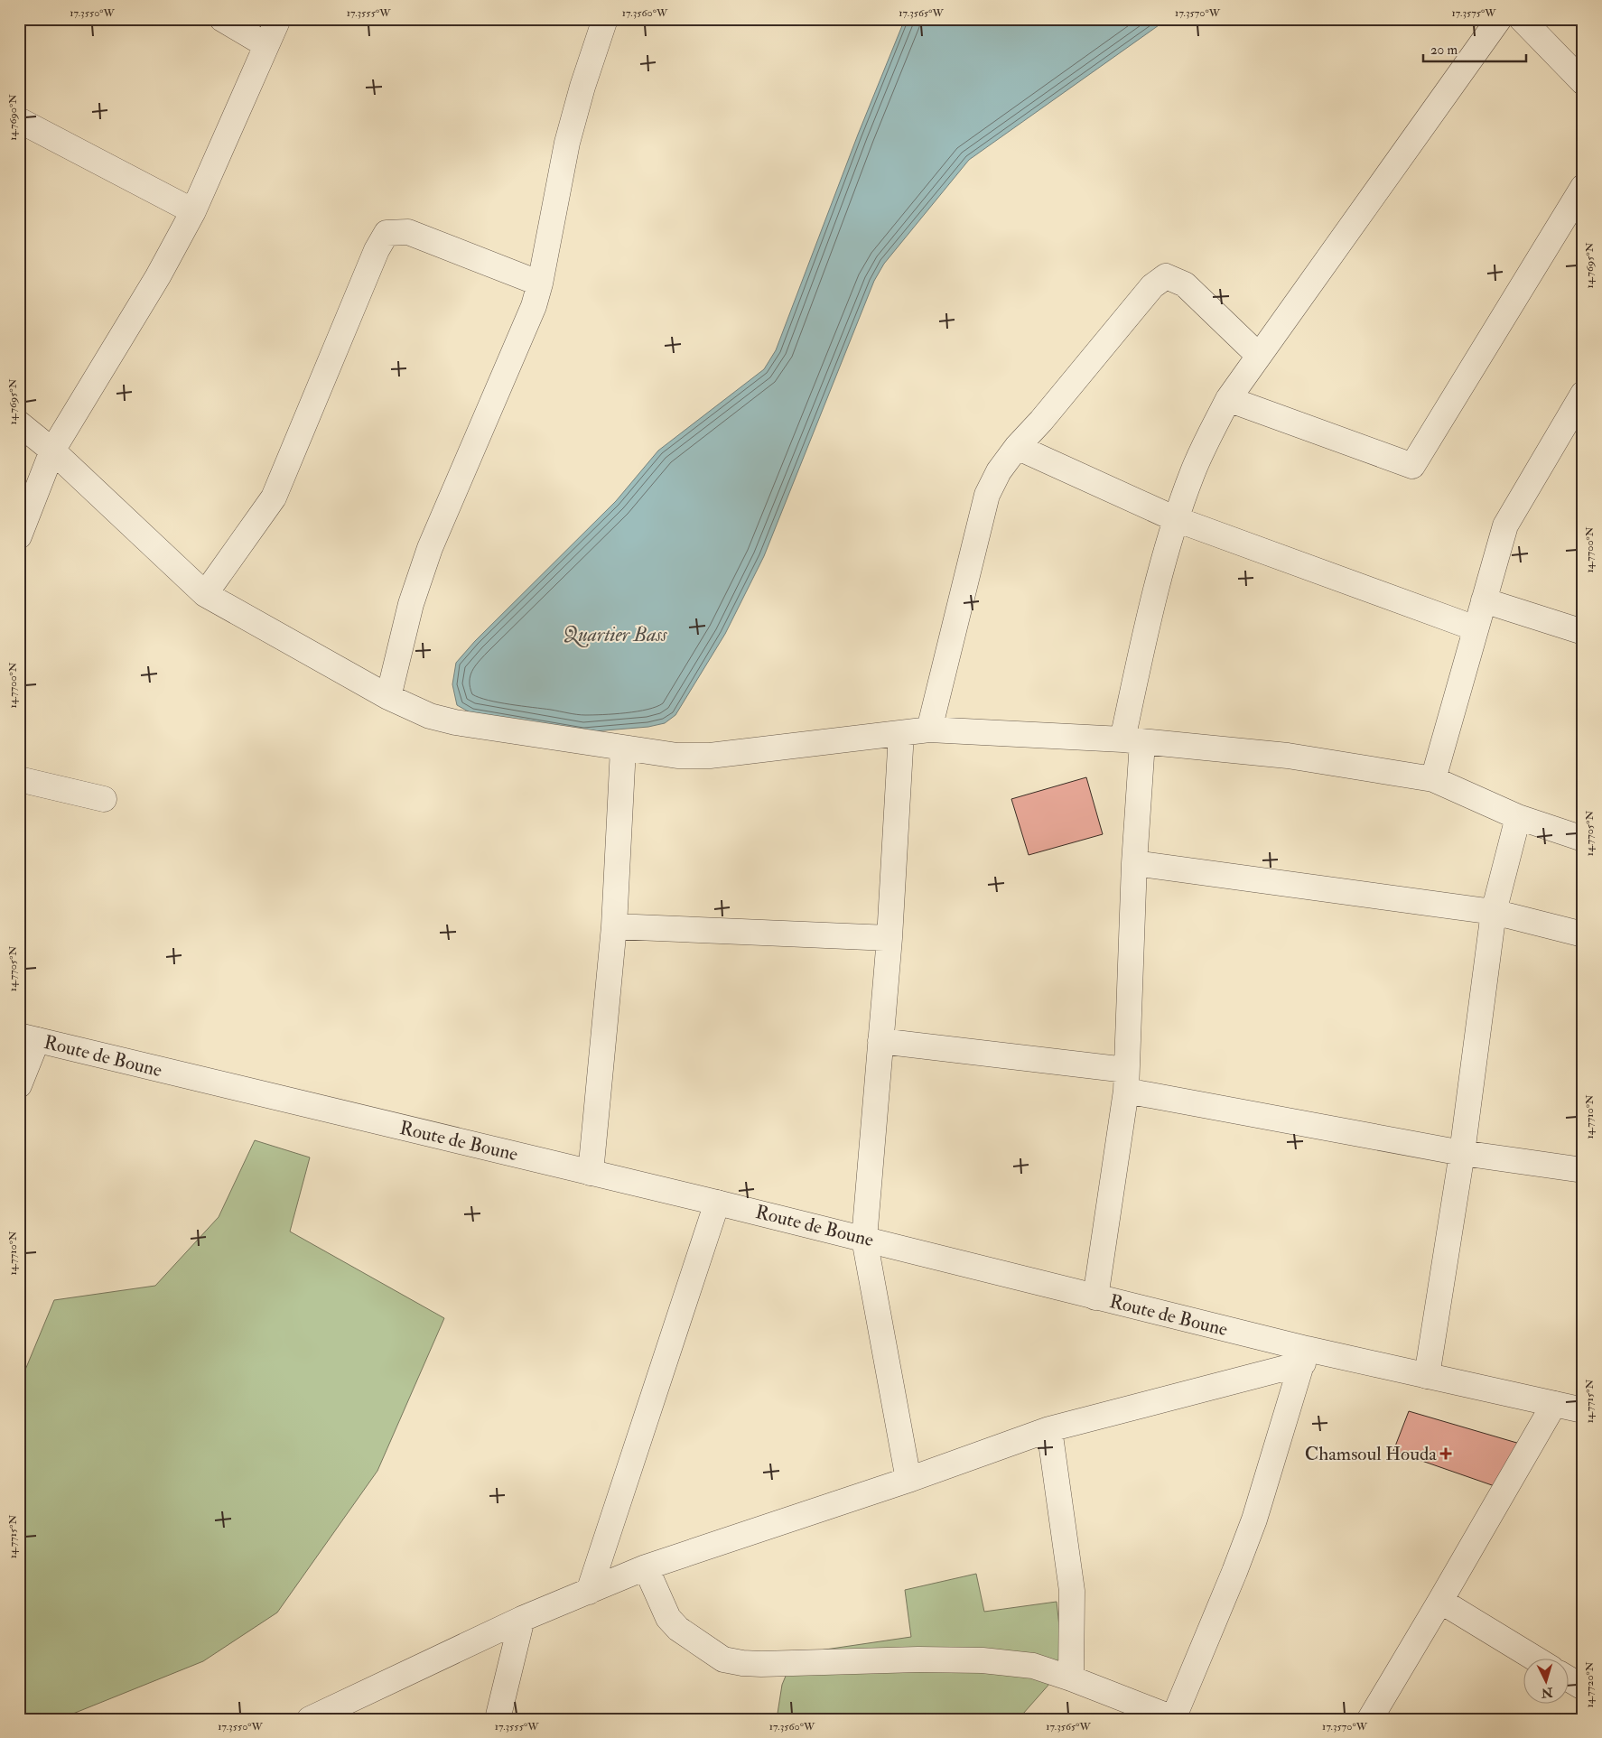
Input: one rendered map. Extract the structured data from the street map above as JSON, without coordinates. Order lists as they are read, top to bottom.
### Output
{
  "streets": {
    "street": ["Route de Boune"]
  },
  "water": ["Quartier Bass"],
  "places": {
    "health": ["Chamsoul Houda"]
  },
  "scale_bar": "20 m",
  "north": "bottom",
  "coordinates": [
    "17.3550°W",
    "17.3555°W",
    "17.3560°W",
    "17.3565°W",
    "17.3570°W",
    "17.3575°W",
    "14.7690°N",
    "14.7695°N",
    "14.7700°N",
    "14.7705°N",
    "14.7710°N",
    "14.7715°N",
    "14.7720°N"
  ]
}
